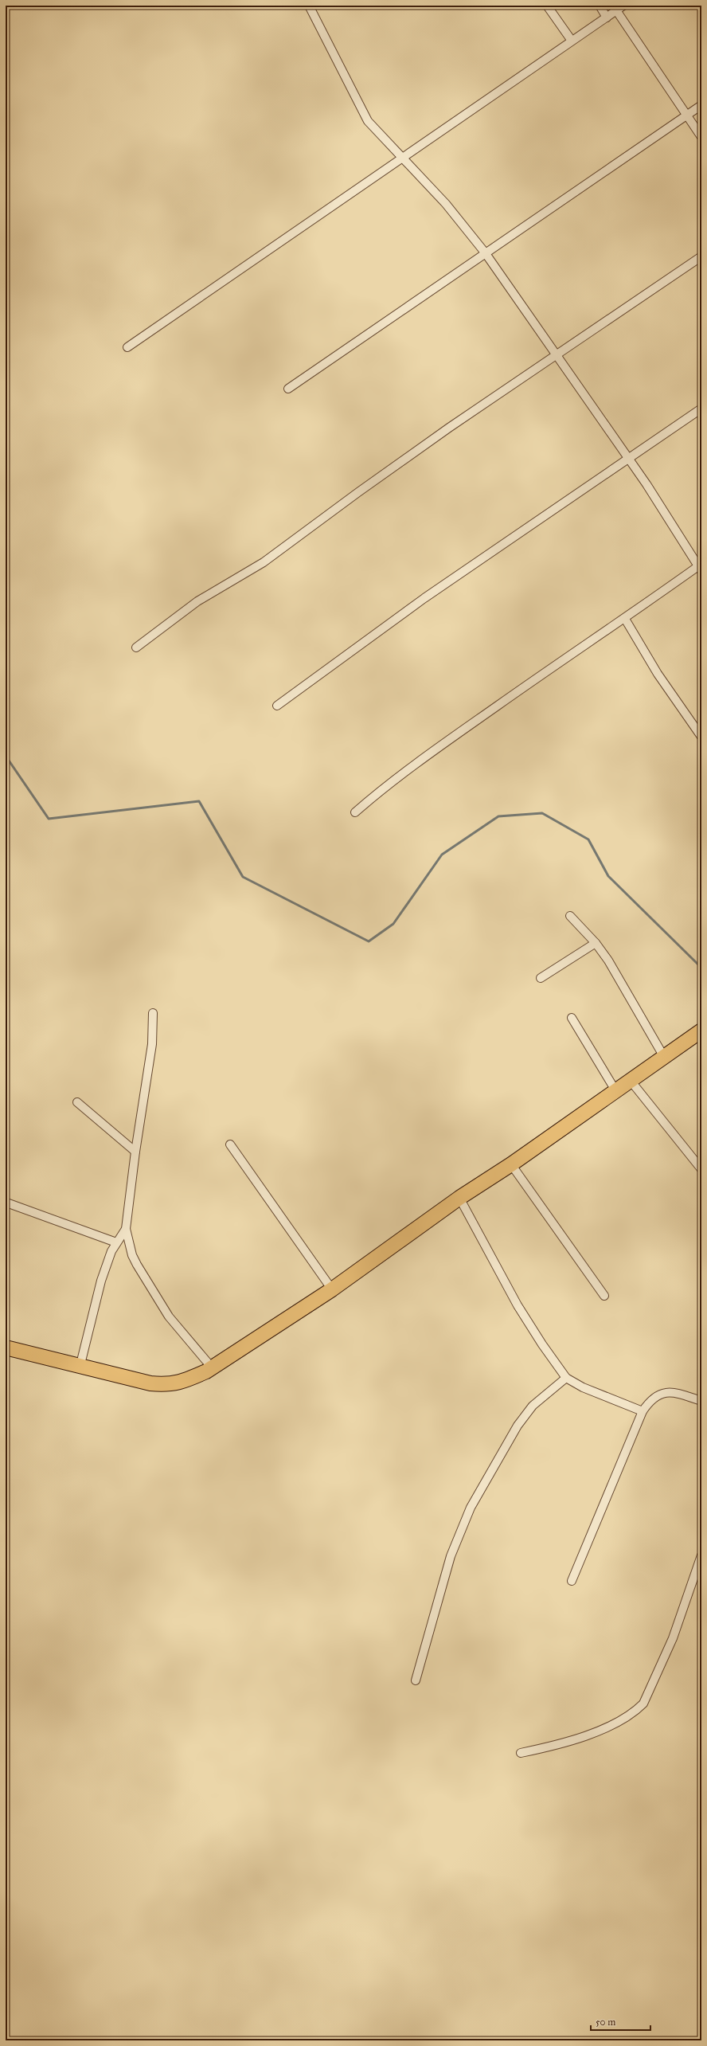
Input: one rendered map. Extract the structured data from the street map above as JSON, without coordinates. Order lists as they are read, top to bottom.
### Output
{
  "scale_bar": "50 m"
}
